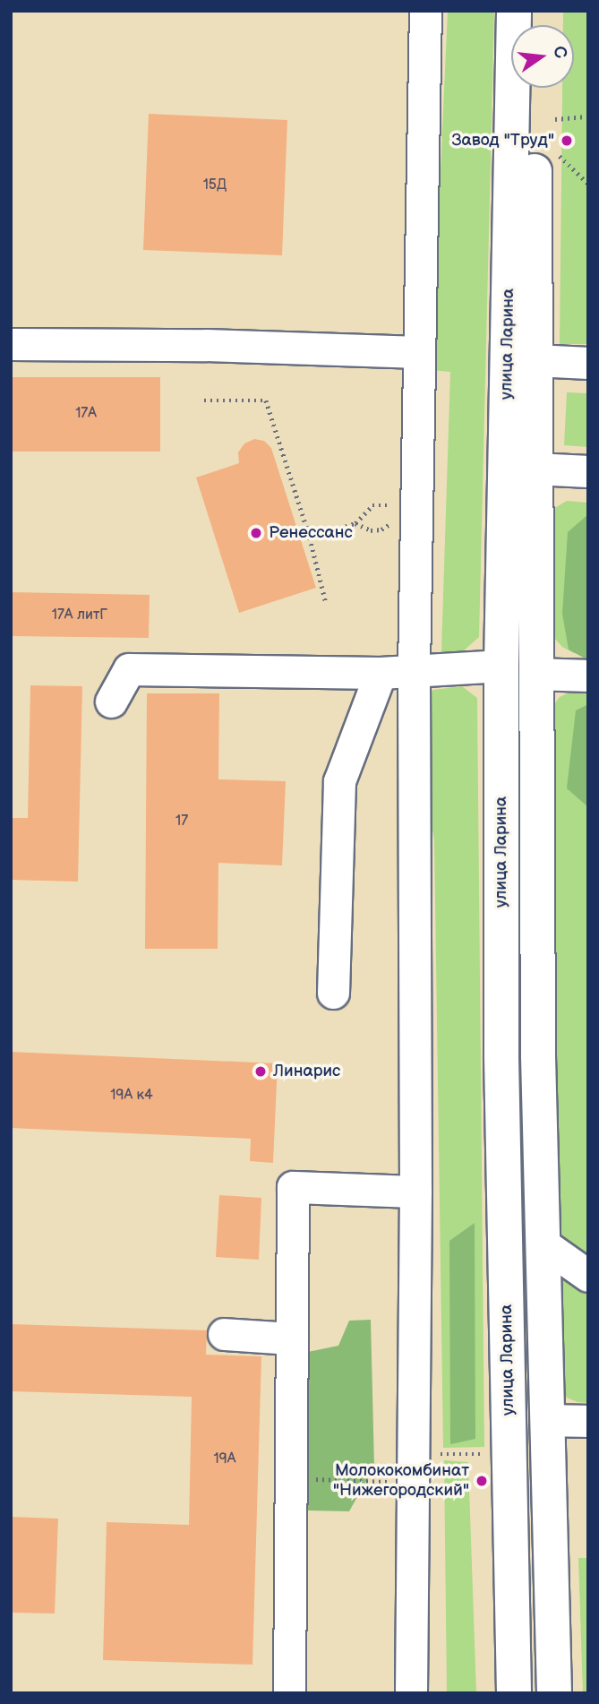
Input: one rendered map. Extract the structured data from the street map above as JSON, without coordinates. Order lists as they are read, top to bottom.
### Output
{
  "streets": {
    "main road": ["улица Ларина"]
  },
  "places": [
    "Завод \"Труд\"",
    "Ренессанс",
    "Линарис",
    "Молококомбинат \"Нижегородский\""
  ],
  "house_numbers": [
    "15Д",
    "17А",
    "17А литГ",
    "17",
    "19А к4",
    "19А"
  ],
  "north": "right"
}
